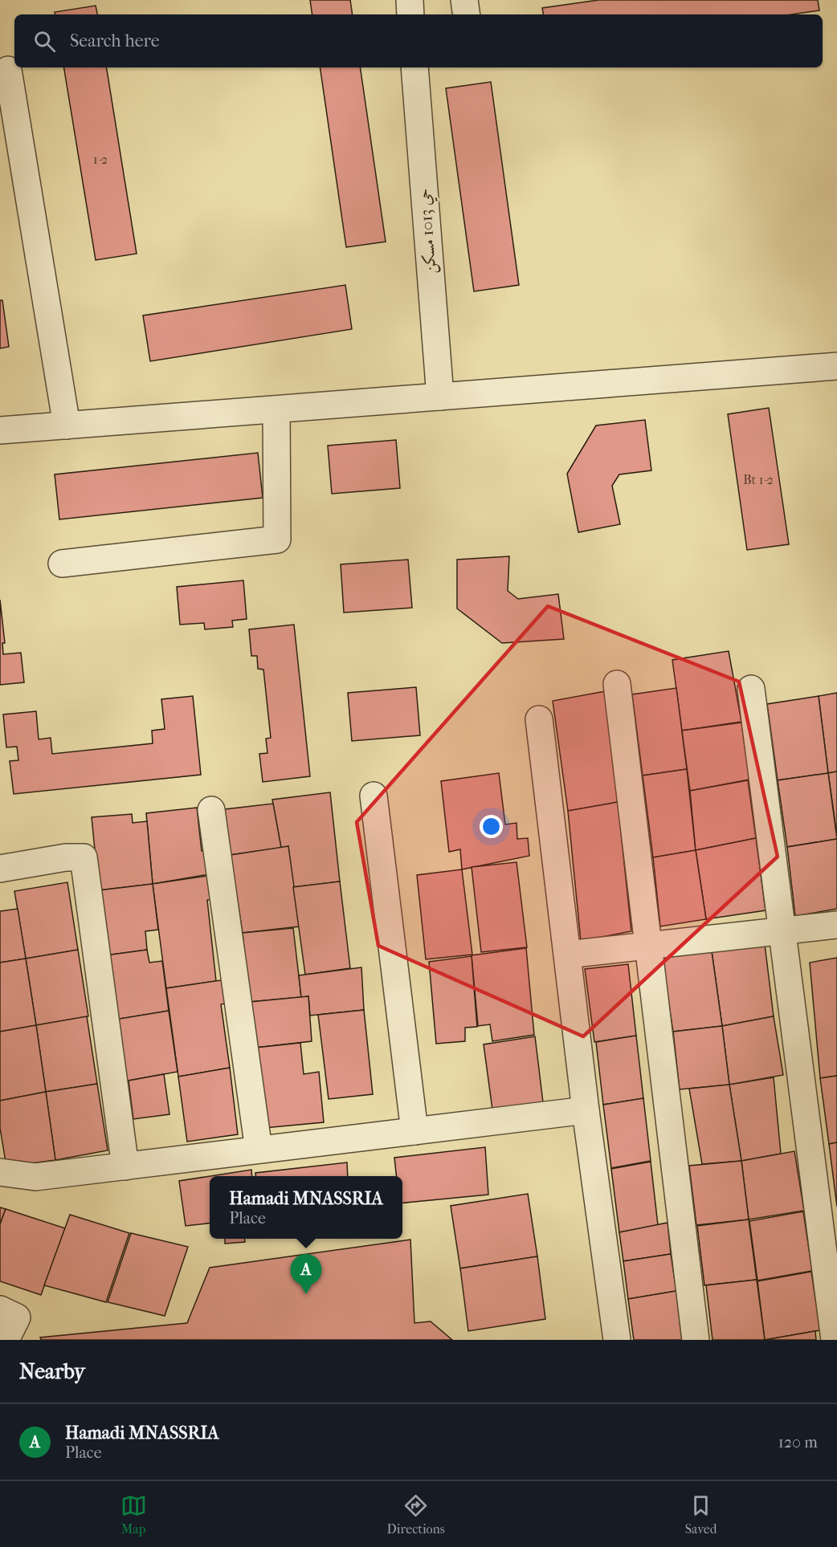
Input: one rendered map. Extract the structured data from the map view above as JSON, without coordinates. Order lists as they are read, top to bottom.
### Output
{
  "streets": {
    "street": ["حي 1013 مسكن"]
  },
  "house_numbers": ["1-2", "Bt 1-2"],
  "page": {
    "search": "Search here",
    "popup": ["Hamadi MNASSRIA", "Place"],
    "pins": "A",
    "heading": "Nearby",
    "list": [
      {
        "mark": "A",
        "name": "Hamadi MNASSRIA",
        "note": "Place",
        "value": "120 m"
      }
    ],
    "nav": ["Map", "Directions", "Saved"]
  }
}
